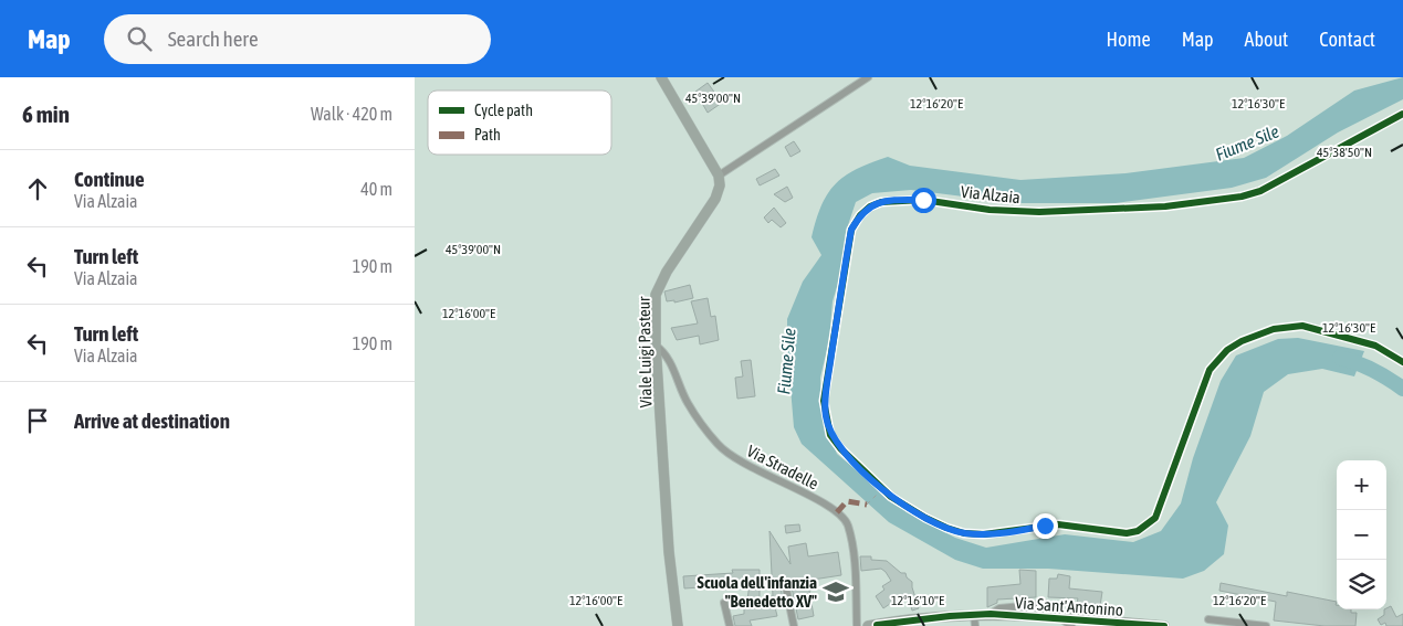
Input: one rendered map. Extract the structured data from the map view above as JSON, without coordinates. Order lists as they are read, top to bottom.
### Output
{
  "streets": {
    "street": [
      "Via Alzaia",
      "Viale Luigi Pasteur",
      "Via Stradelle",
      "Via Sant'Antonino"
    ]
  },
  "crossings": [
    ["Viale Luigi Pasteur", "Via Stradelle"]
  ],
  "water": ["Fiume Sile"],
  "places": {
    "school or university": ["Scuola dell'infanzia \"Benedetto XV\""]
  },
  "legend": ["Cycle path", "Path"],
  "page": {
    "header": "Map",
    "search": "Search here",
    "nav": [
      "Home",
      "Map",
      "About",
      "Contact"
    ],
    "heading": ["6 min", "Walk · 420 m"],
    "list": [
      ["Continue", "Via Alzaia", "40 m"],
      ["Turn left", "Via Alzaia", "190 m"],
      ["Turn left", "Via Alzaia", "190 m"],
      "Arrive at destination"
    ],
    "map_buttons": ["+", "−"]
  },
  "coordinates": [
    "45°39'00\"N",
    "12°16'20\"E",
    "12°16'30\"E",
    "45°38'50\"N",
    "12°16'00\"E",
    "12°16'10\"E"
  ]
}
